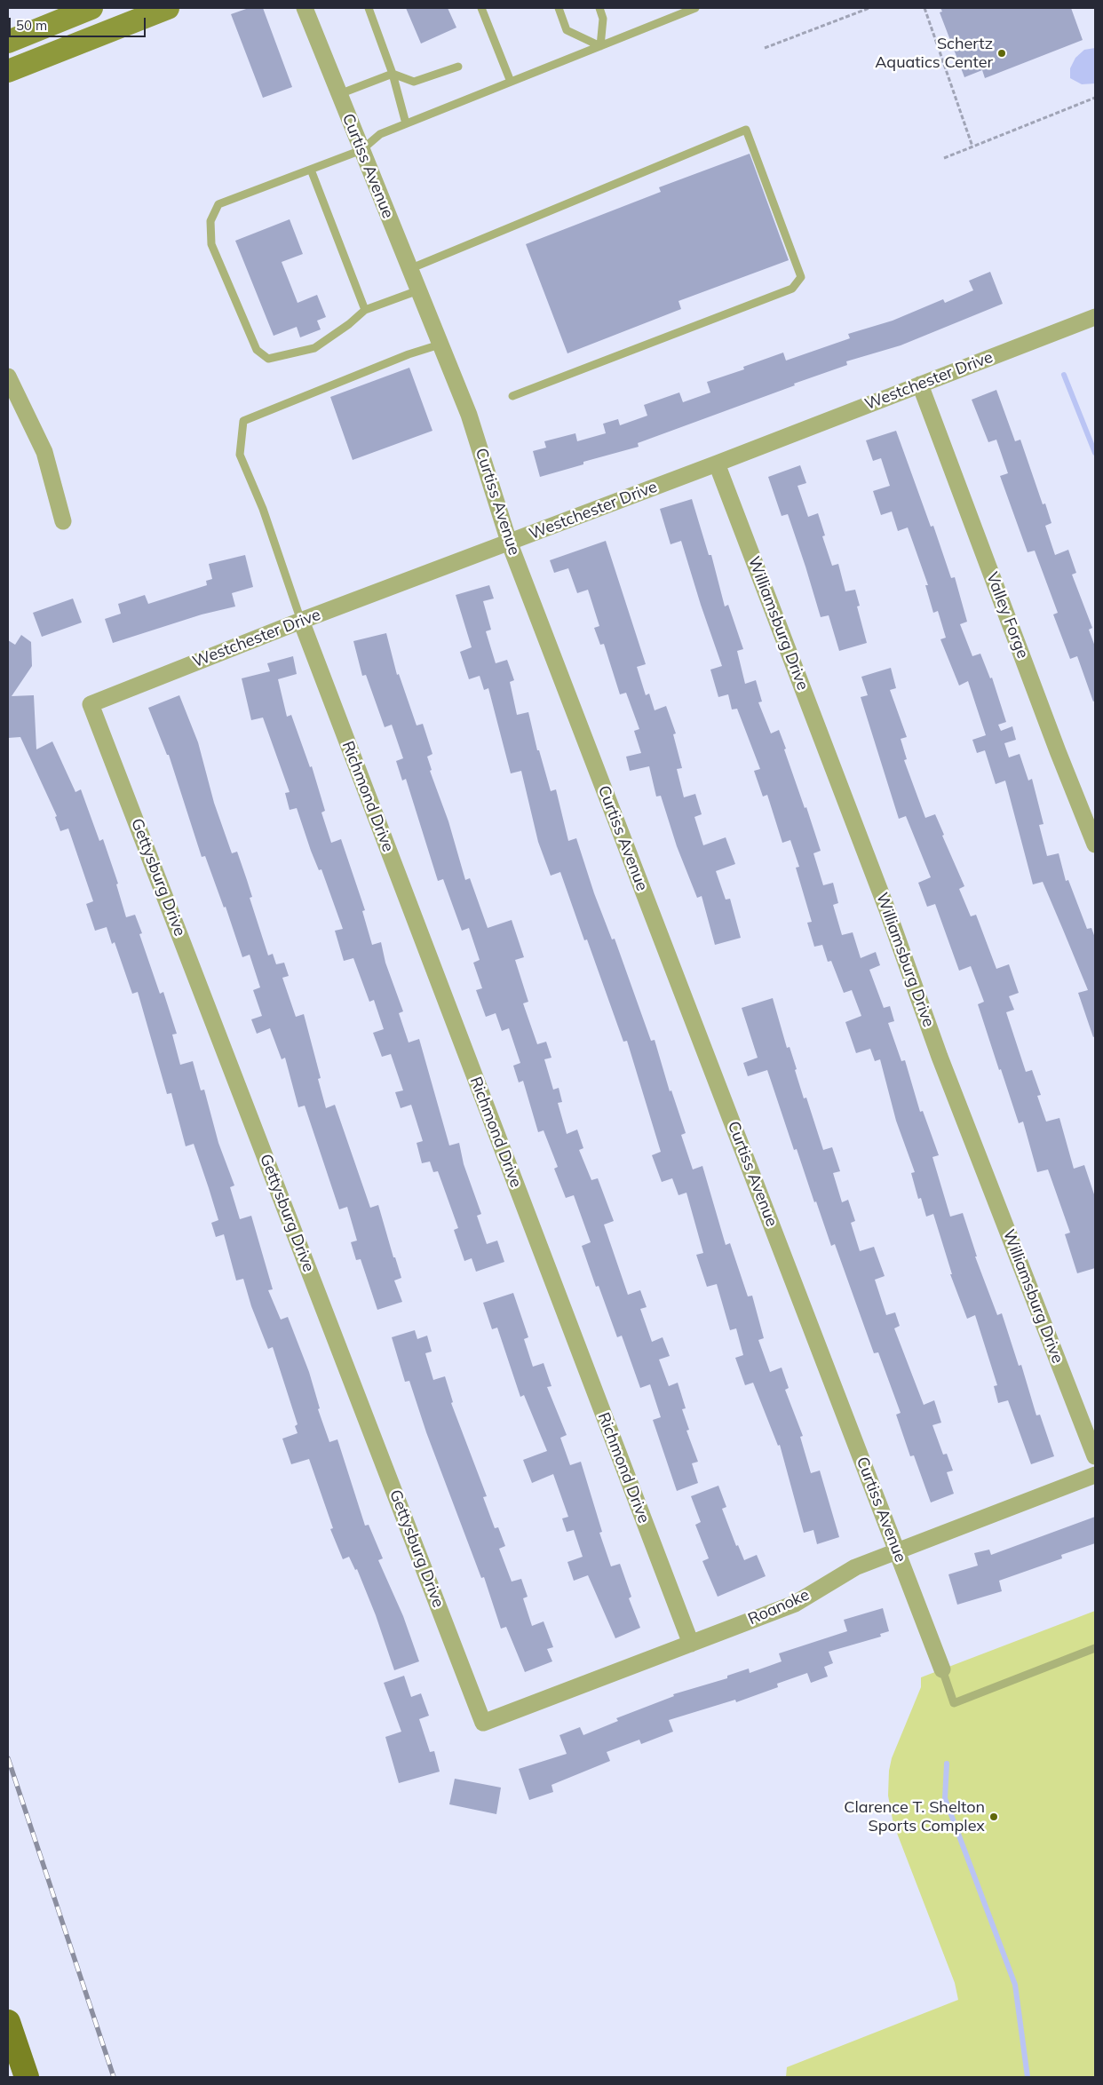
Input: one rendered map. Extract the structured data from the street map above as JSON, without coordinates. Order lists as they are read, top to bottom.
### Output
{
  "streets": {
    "street": [
      "Curtiss Avenue",
      "Westchester Drive",
      "Valley Forge",
      "Williamsburg Drive",
      "Richmond Drive",
      "Gettysburg Drive",
      "Roanoke"
    ]
  },
  "crossings": [
    ["Curtiss Avenue", "Westchester Drive"],
    ["Curtiss Avenue", "Roanoke"],
    ["Westchester Drive", "Valley Forge"],
    ["Westchester Drive", "Williamsburg Drive"],
    ["Westchester Drive", "Richmond Drive"],
    ["Westchester Drive", "Gettysburg Drive"],
    ["Richmond Drive", "Roanoke"],
    ["Gettysburg Drive", "Roanoke"]
  ],
  "places": ["Schertz Aquatics Center", "Clarence T. Shelton Sports Complex"],
  "scale_bar": "50 m"
}
